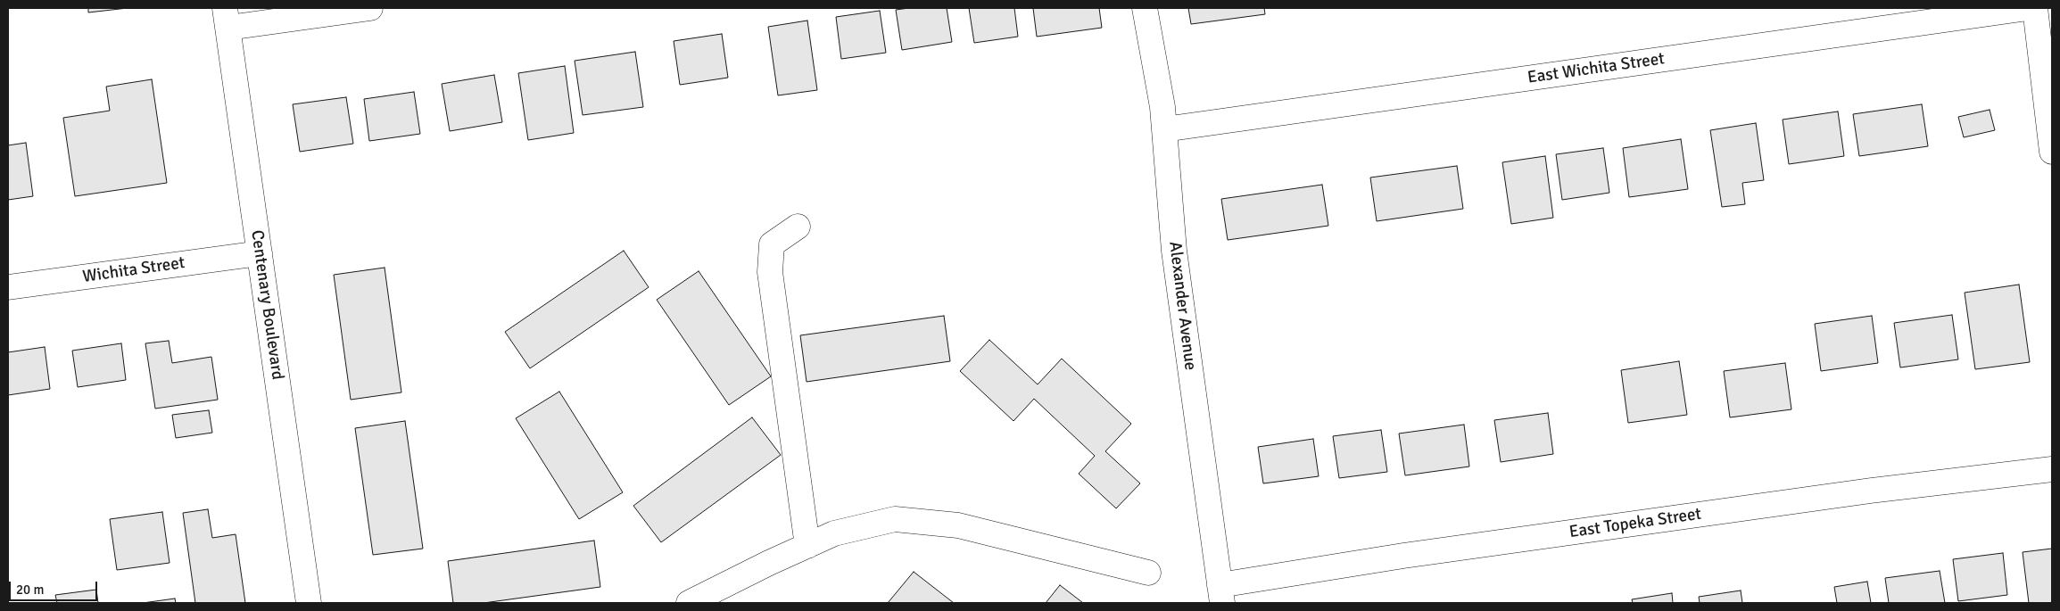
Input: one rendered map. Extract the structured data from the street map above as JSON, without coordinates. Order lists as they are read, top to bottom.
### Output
{
  "streets": {
    "street": [
      "East Wichita Street",
      "Wichita Street",
      "Centenary Boulevard",
      "Alexander Avenue",
      "East Topeka Street"
    ]
  },
  "crossings": [
    ["East Wichita Street", "Alexander Avenue"],
    ["Wichita Street", "Centenary Boulevard"],
    ["Alexander Avenue", "East Topeka Street"]
  ],
  "scale_bar": "20 m"
}
